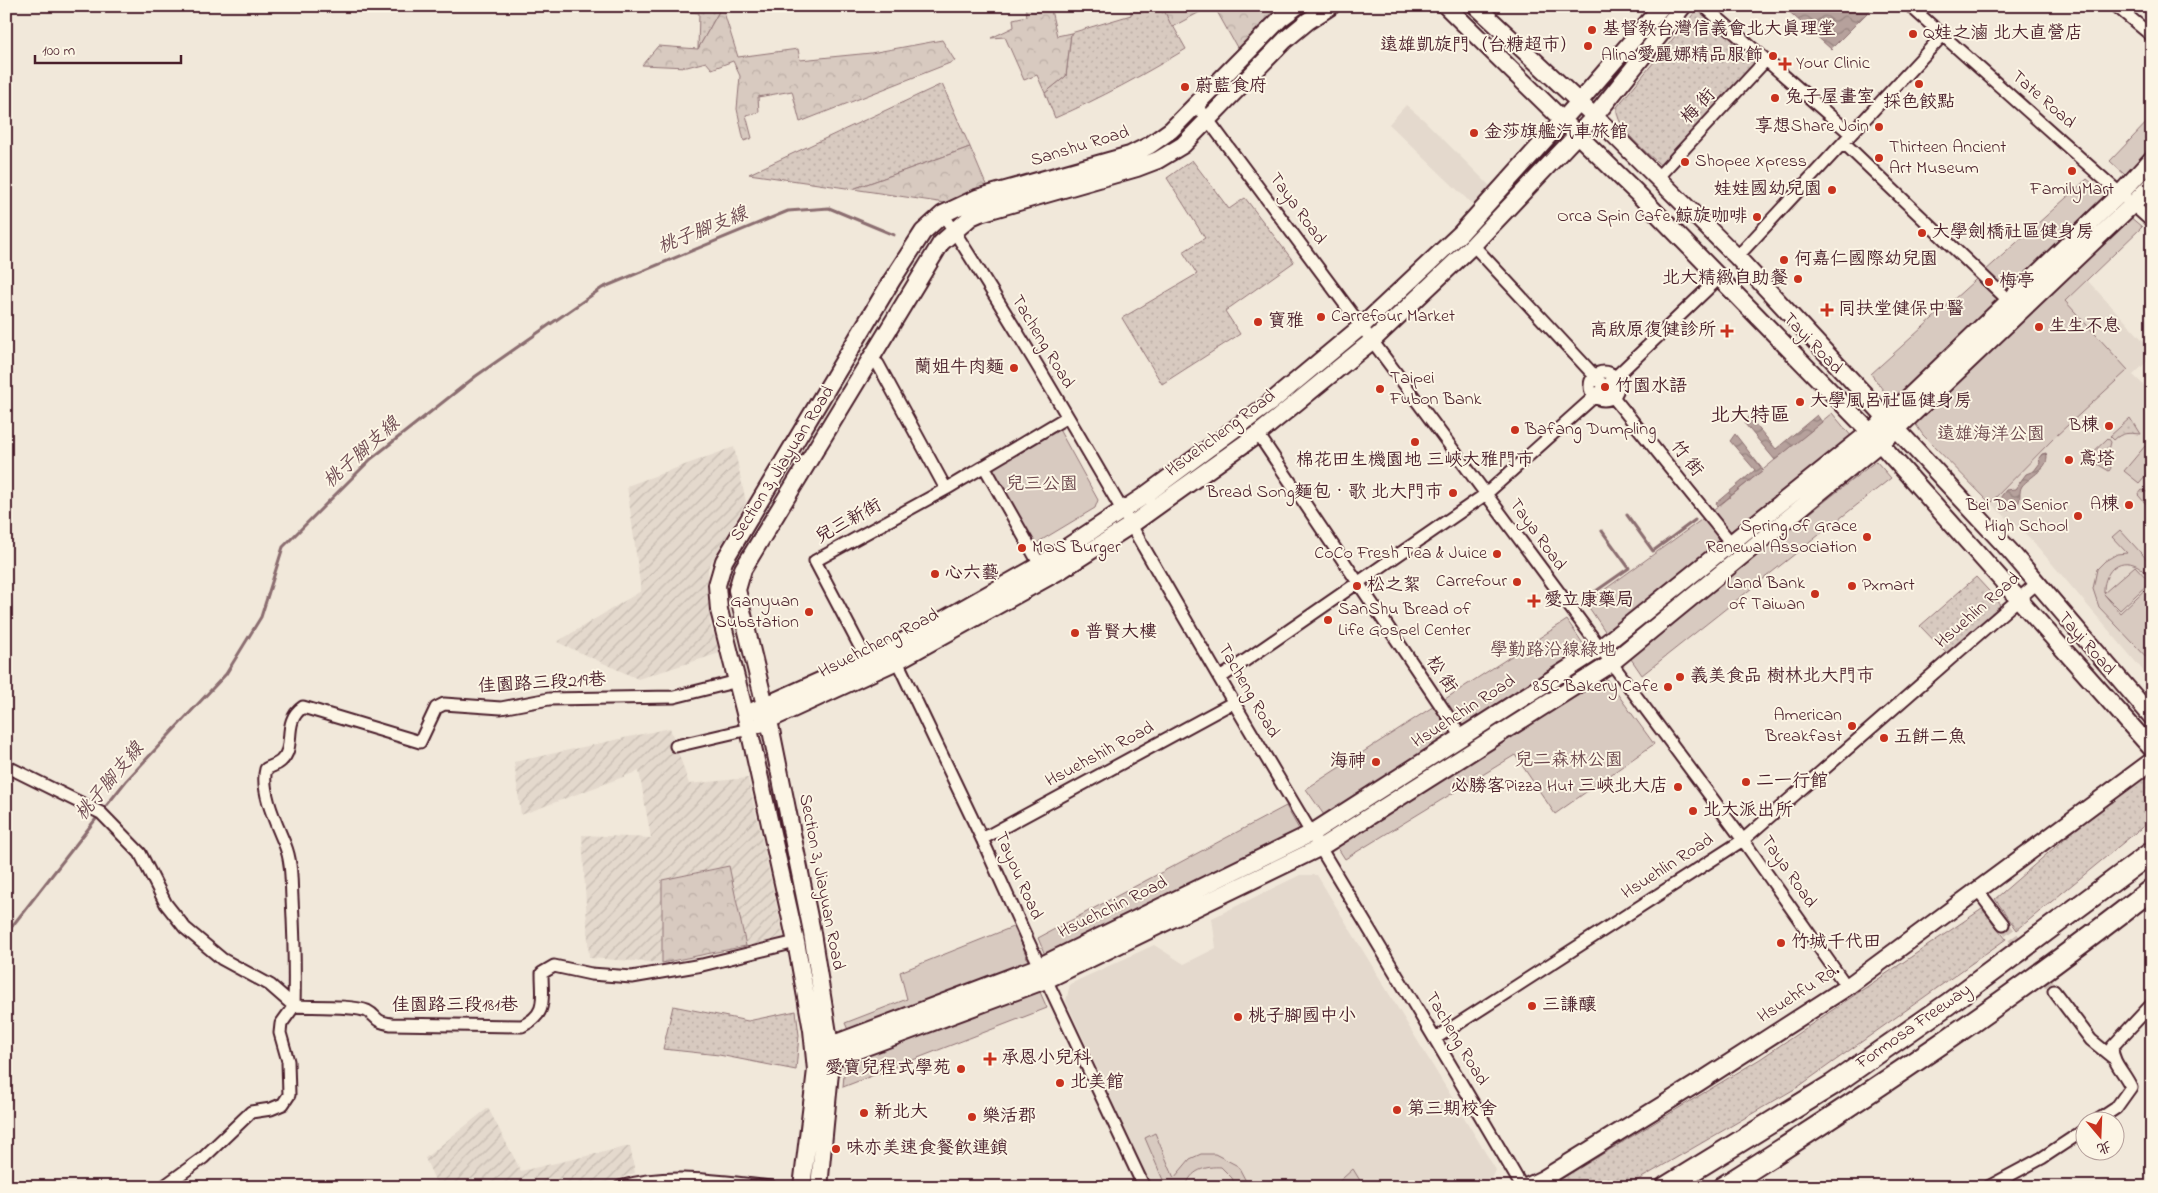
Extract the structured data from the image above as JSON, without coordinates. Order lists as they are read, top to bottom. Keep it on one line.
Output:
{"streets":{"highway":["Formosa Freeway"],"street":["Tate Road","梅 街","Sanshu Road","Taya Road","Tacheng Road","Tayi Road","Hsuehcheng Road","竹 街","Section 3, Jiayuan Road","兒三新街","Hsuehlin Road","松 街","佳園路三段219巷","Hsuehchin Road","Hsuehshih Road","Tayou Road","Hsuehfu Rd.","佳園路三段181巷"]},"crossings":[["Tate Road","Hsuehchin Road"],["梅 街","Tayi Road"],["Sanshu Road","Taya Road"],["Sanshu Road","Tacheng Road"],["Sanshu Road","Section 3, Jiayuan Road"],["Taya Road","Hsuehcheng Road"],["Taya Road","Section 3, Jiayuan Road"],["Taya Road","Hsuehlin Road"],["Taya Road","Hsuehchin Road"],["Taya Road","Hsuehfu Rd."],["Tacheng Road","Hsuehcheng Road"],["Tacheng Road","Section 3, Jiayuan Road"],["Tacheng Road","兒三新街"],["Tacheng Road","Hsuehlin Road"],["Tacheng Road","Hsuehchin Road"],["Tacheng Road","Hsuehshih Road"],["Tayi Road","Hsuehcheng Road"],["Tayi Road","Hsuehlin Road"],["Tayi Road","Hsuehchin Road"],["Hsuehcheng Road","竹 街"],["Hsuehcheng Road","Section 3, Jiayuan Road"],["Hsuehcheng Road","兒三新街"],["Hsuehcheng Road","松 街"],["Hsuehcheng Road","Tayou Road"],["竹 街","Hsuehchin Road"],["Section 3, Jiayuan Road","佳園路三段219巷"],["Section 3, Jiayuan Road","Hsuehchin Road"],["Section 3, Jiayuan Road","佳園路三段181巷"],["松 街","Hsuehchin Road"],["佳園路三段219巷","佳園路三段181巷"],["Hsuehchin Road","Tayou Road"],["Hsuehshih Road","Tayou Road"]],"districts":["北大特區"],"water":["桃子腳支線"],"parks":["遠雄海洋公園","兒三公園","學勤路沿線綠地","兒二森林公園"],"places":{"other":["基督教台灣信義會北大真理堂","Q娃之滷 北大直營店","遠雄凱旋門（台糖超市）","Alina愛麗娜精品服飾","採色餃點","蔚藍食府","兔子屋畫室","享想Share Join","金莎旗艦汽車旅館","Thirteen Ancient Art Museum","Shopee Xpress","FamilyMart","娃娃國幼兒園","Orca Spin Cafe 鯨旋咖啡","大學劍橋社區健身房","何嘉仁國際幼兒園","北大精緻自助餐","梅亭","Carrefour Market","寶雅","生生不息","蘭姐牛肉麵","竹園水語","Taipei Fubon Bank","大學風呂社區健身房","B棟","Bafang Dumpling","棉花田生機園地 三峽大雅門市","鳶塔","Bread Song麵包‧歌 北大門市","A棟","Bei Da Senior High School","Spring of Grace Renewal Association","MOS Burger","CoCo Fresh Tea & Juice","心六藝","Carrefour","松之絮","Pxmart","Land Bank of Taiwan","Ganyuan Substation","SanShu Bread of Life Gospel Center","普賢大樓","義美食品 樹林北大門市","85C Bakery Cafe","American Breakfast","五餅二魚","海神","二一行館","必勝客Pizza Hut 三峽北大店","北大派出所","竹城千代田","三謙釀","桃子腳國中小","愛寶兒程式學苑","北美館","第三期校舍","新北大","樂活郡","味亦美速食餐飲連鎖"],"health":["Your Clinic","同扶堂健保中醫","高啟原復健診所","愛立康藥局","承恩小兒科"]},"scale_bar":"100 m","north":"bottom"}
